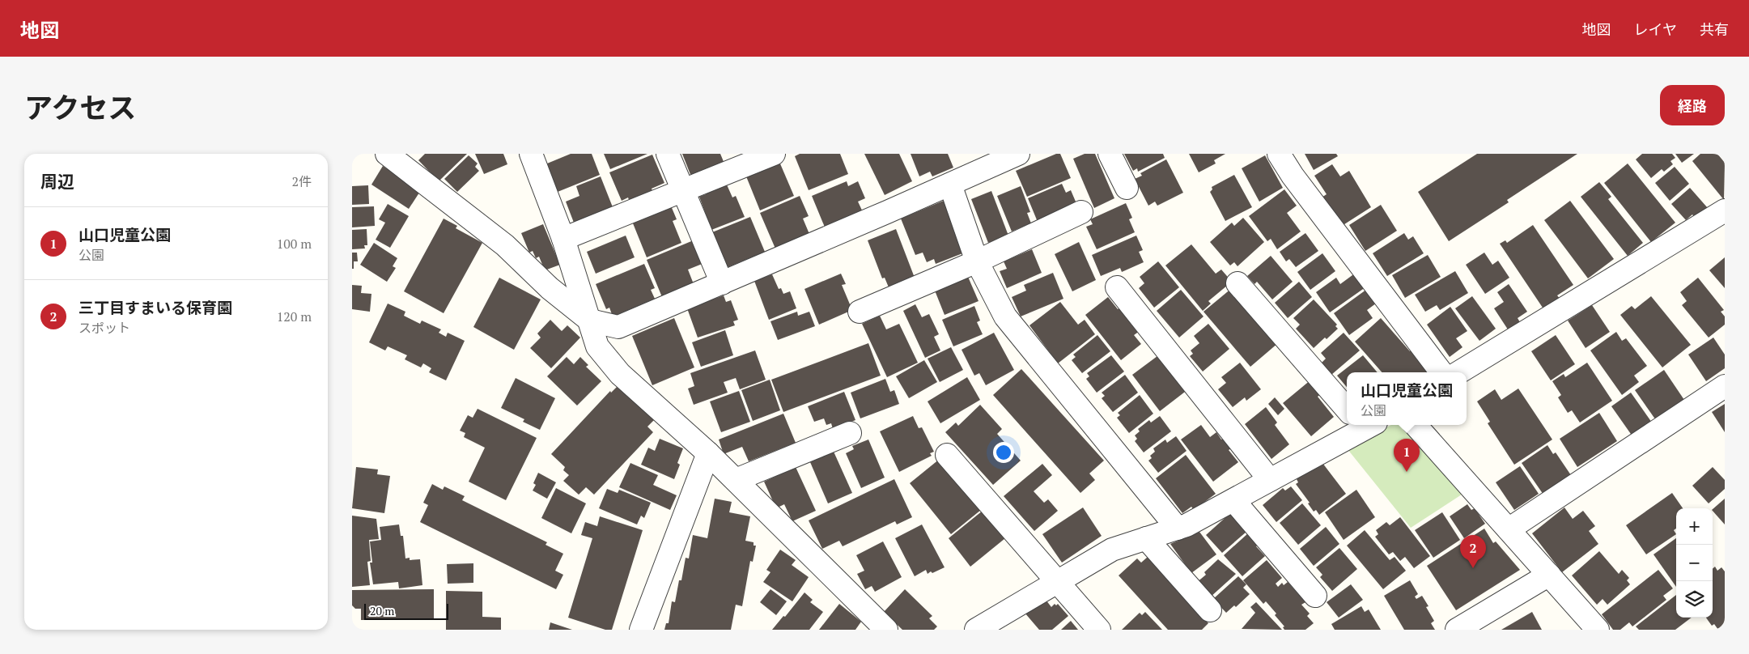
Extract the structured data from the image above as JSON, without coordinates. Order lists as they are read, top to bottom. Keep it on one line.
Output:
{"scale_bar":"20 m","page":{"header":"地図","nav":["地図","レイヤ","共有"],"title":"アクセス","buttons":"経路","heading":["周辺","2件"],"list":[{"mark":"1","name":"山口児童公園","note":"公園","value":"100 m"},{"mark":"2","name":"三丁目すまいる保育園","note":"スポット","value":"120 m"}],"popup":["山口児童公園","公園"],"pins":["1","2"],"map_buttons":["+","−"],"scale":"20 m"}}
